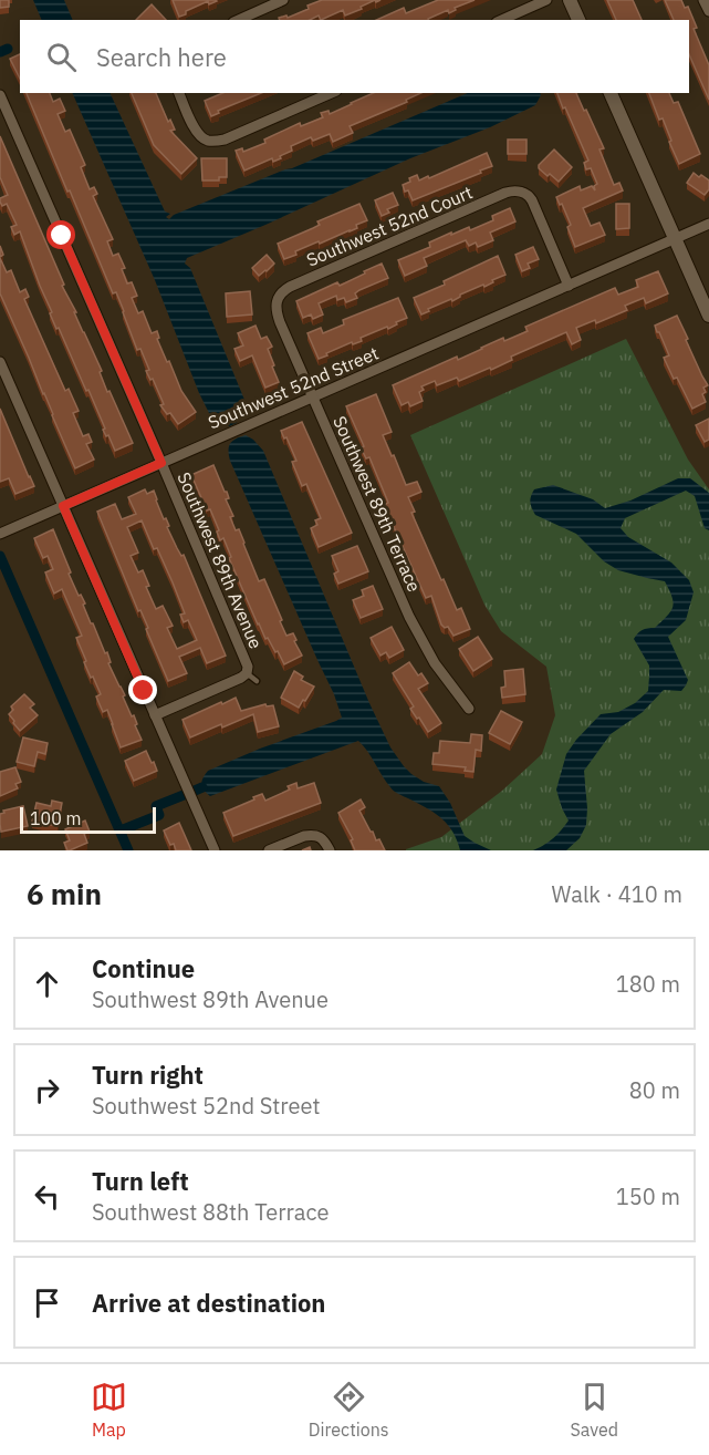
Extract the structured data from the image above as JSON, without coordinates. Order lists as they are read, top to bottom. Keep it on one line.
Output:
{"streets":{"street":["Southwest 52nd Court","Southwest 52nd Street","Southwest 89th Terrace","Southwest 89th Avenue"]},"crossings":[["Southwest 52nd Court","Southwest 52nd Street"],["Southwest 52nd Court","Southwest 89th Terrace"],["Southwest 52nd Street","Southwest 89th Terrace"],["Southwest 52nd Street","Southwest 89th Avenue"]],"scale_bar":"100 m","page":{"search":"Search here","scale":"100 m","heading":["6 min","Walk · 410 m"],"list":[["Continue","Southwest 89th Avenue","180 m"],["Turn right","Southwest 52nd Street","80 m"],["Turn left","Southwest 88th Terrace","150 m"],"Arrive at destination"],"nav":["Map","Directions","Saved"]}}
